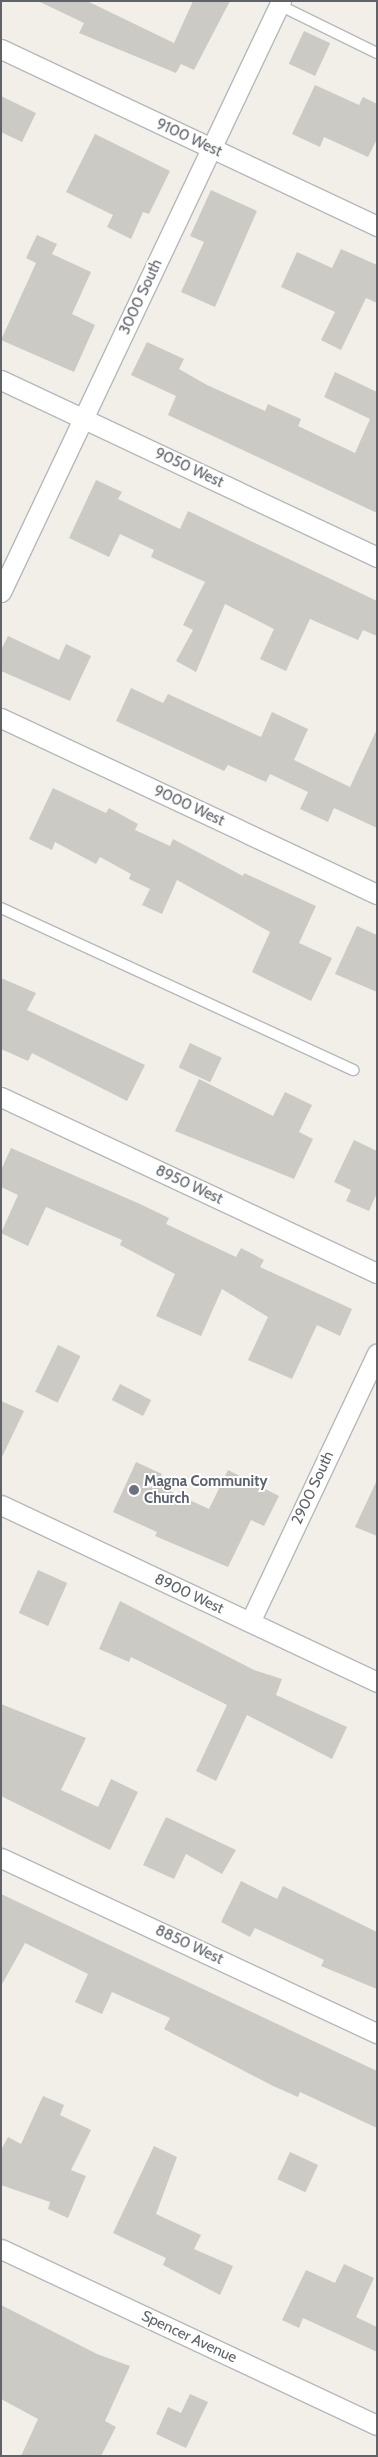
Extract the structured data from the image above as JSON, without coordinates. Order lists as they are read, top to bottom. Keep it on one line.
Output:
{"streets":{"street":["9100 West","3000 South","9050 West","9000 West","8950 West","2900 South","8900 West","8850 West","Spencer Avenue"]},"crossings":[["9100 West","3000 South"],["3000 South","9050 West"],["2900 South","8900 West"]],"places":["Magna Community Church"]}
